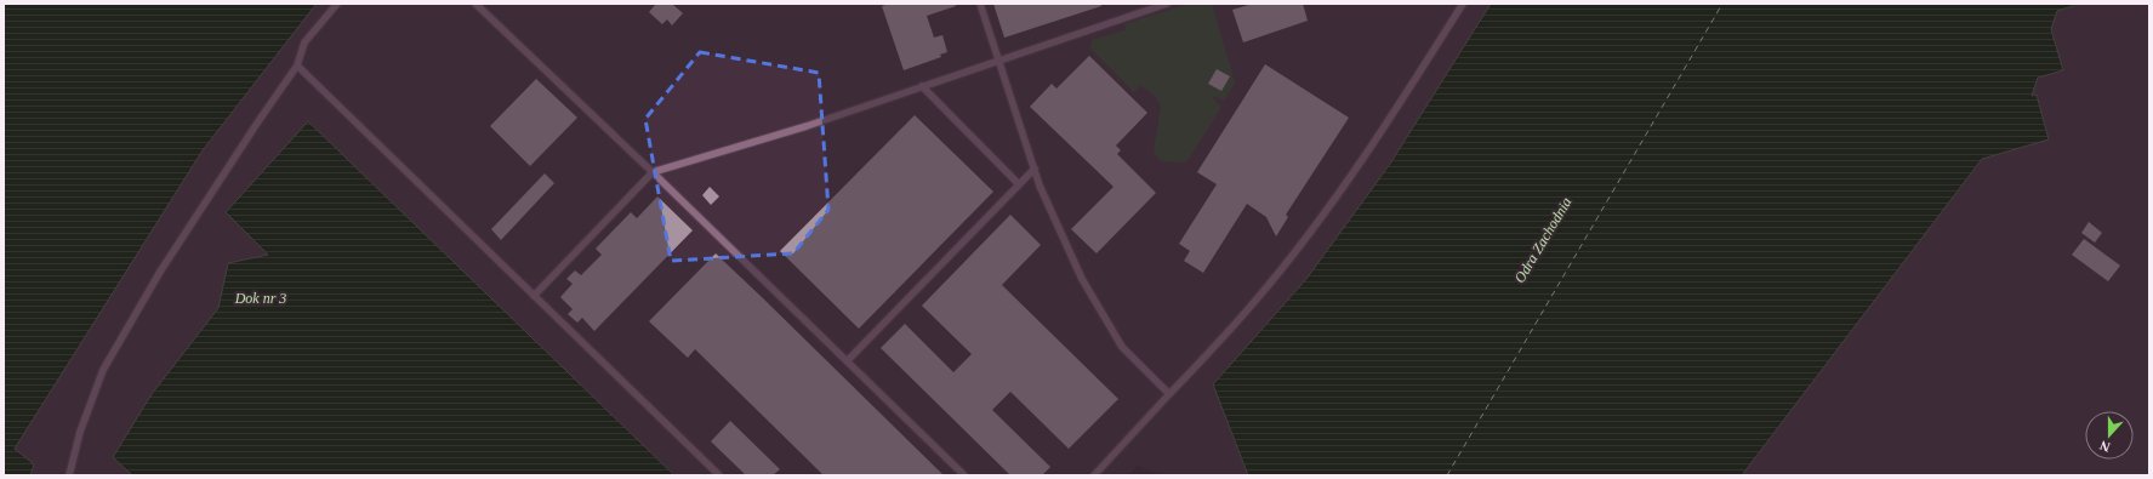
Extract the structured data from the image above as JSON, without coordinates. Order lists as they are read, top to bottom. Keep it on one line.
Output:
{"water":["Odra Zachodnia","Dok nr 3"],"north":"bottom"}
